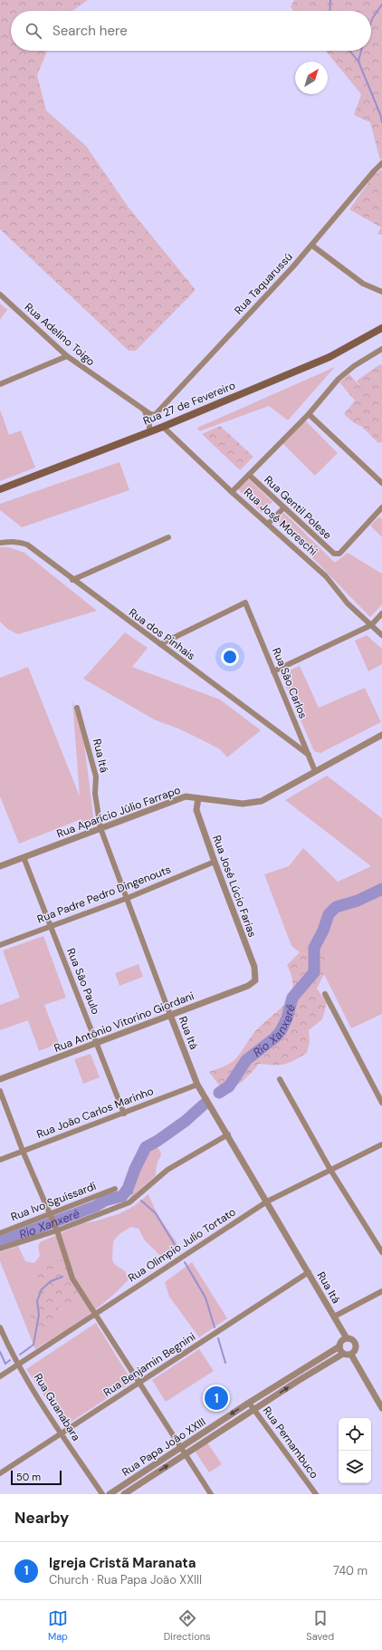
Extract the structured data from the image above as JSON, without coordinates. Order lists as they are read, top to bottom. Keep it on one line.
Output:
{"streets":{"main road":["Rua 27 de Fevereiro"],"street":["Rua Taquarussú","Rua Adelino Toigo","Rua Gentil Polese","Rua José Moreschi","Rua dos Pinhais","Rua São Carlos","Rua Itá","Rua Aparício Júlio Farrapo","Rua José Lúcio Farias","Rua Padre Pedro Dingenouts","Rua São Paulo","Rua Antônio Vitorino Giordani","Rua João Carlos Marinho","Rua Ivo Sguissardi","Rua Olimpio Julio Tortato","Rua Benjamin Begnini","Rua Guanabara","Rua Pernambuco","Rua Papa João XXIII"]},"crossings":[["Rua Taquarussú","Rua Adelino Toigo"],["Rua 27 de Fevereiro","Rua José Moreschi"],["Rua dos Pinhais","Rua São Carlos"],["Rua São Carlos","Rua Aparício Júlio Farrapo"],["Rua Itá","Rua Aparício Júlio Farrapo"],["Rua Itá","Rua Padre Pedro Dingenouts"],["Rua Itá","Rua Antônio Vitorino Giordani"],["Rua Itá","Rua João Carlos Marinho"],["Rua Itá","Rua Olimpio Julio Tortato"],["Rua Itá","Rua Benjamin Begnini"],["Rua Itá","Rua Papa João XXIII"],["Rua Aparício Júlio Farrapo","Rua José Lúcio Farias"],["Rua Aparício Júlio Farrapo","Rua São Paulo"],["Rua José Lúcio Farias","Rua Padre Pedro Dingenouts"],["Rua José Lúcio Farias","Rua Antônio Vitorino Giordani"],["Rua Padre Pedro Dingenouts","Rua São Paulo"],["Rua São Paulo","Rua Antônio Vitorino Giordani"],["Rua São Paulo","Rua João Carlos Marinho"],["Rua Olimpio Julio Tortato","Rua Guanabara"],["Rua Benjamin Begnini","Rua Guanabara"],["Rua Pernambuco","Rua Papa João XXIII"]],"water":["Rio Xanxerê"],"scale_bar":"50 m","north":"top right","page":{"search":"Search here","pins":"1","scale":"50 m","heading":"Nearby","list":[{"mark":"1","name":"Igreja Cristã Maranata","note":"Church · Rua Papa João XXIII","value":"740 m"}],"nav":["Map","Directions","Saved"]}}
